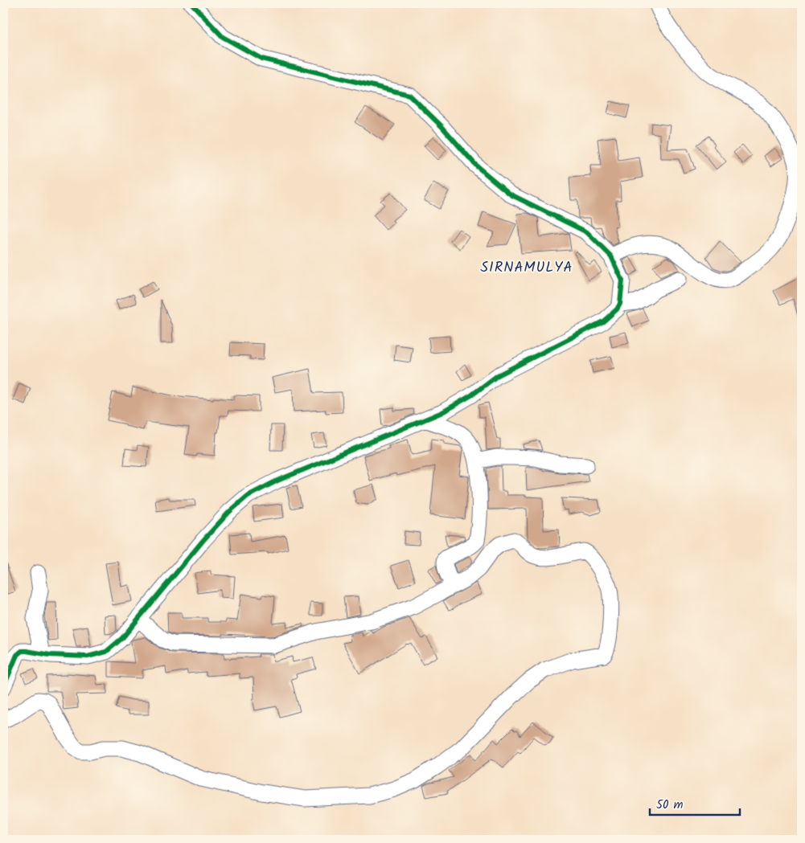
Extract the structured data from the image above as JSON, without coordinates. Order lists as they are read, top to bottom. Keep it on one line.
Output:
{"districts":["SIRNAMULYA"],"scale_bar":"50 m"}
